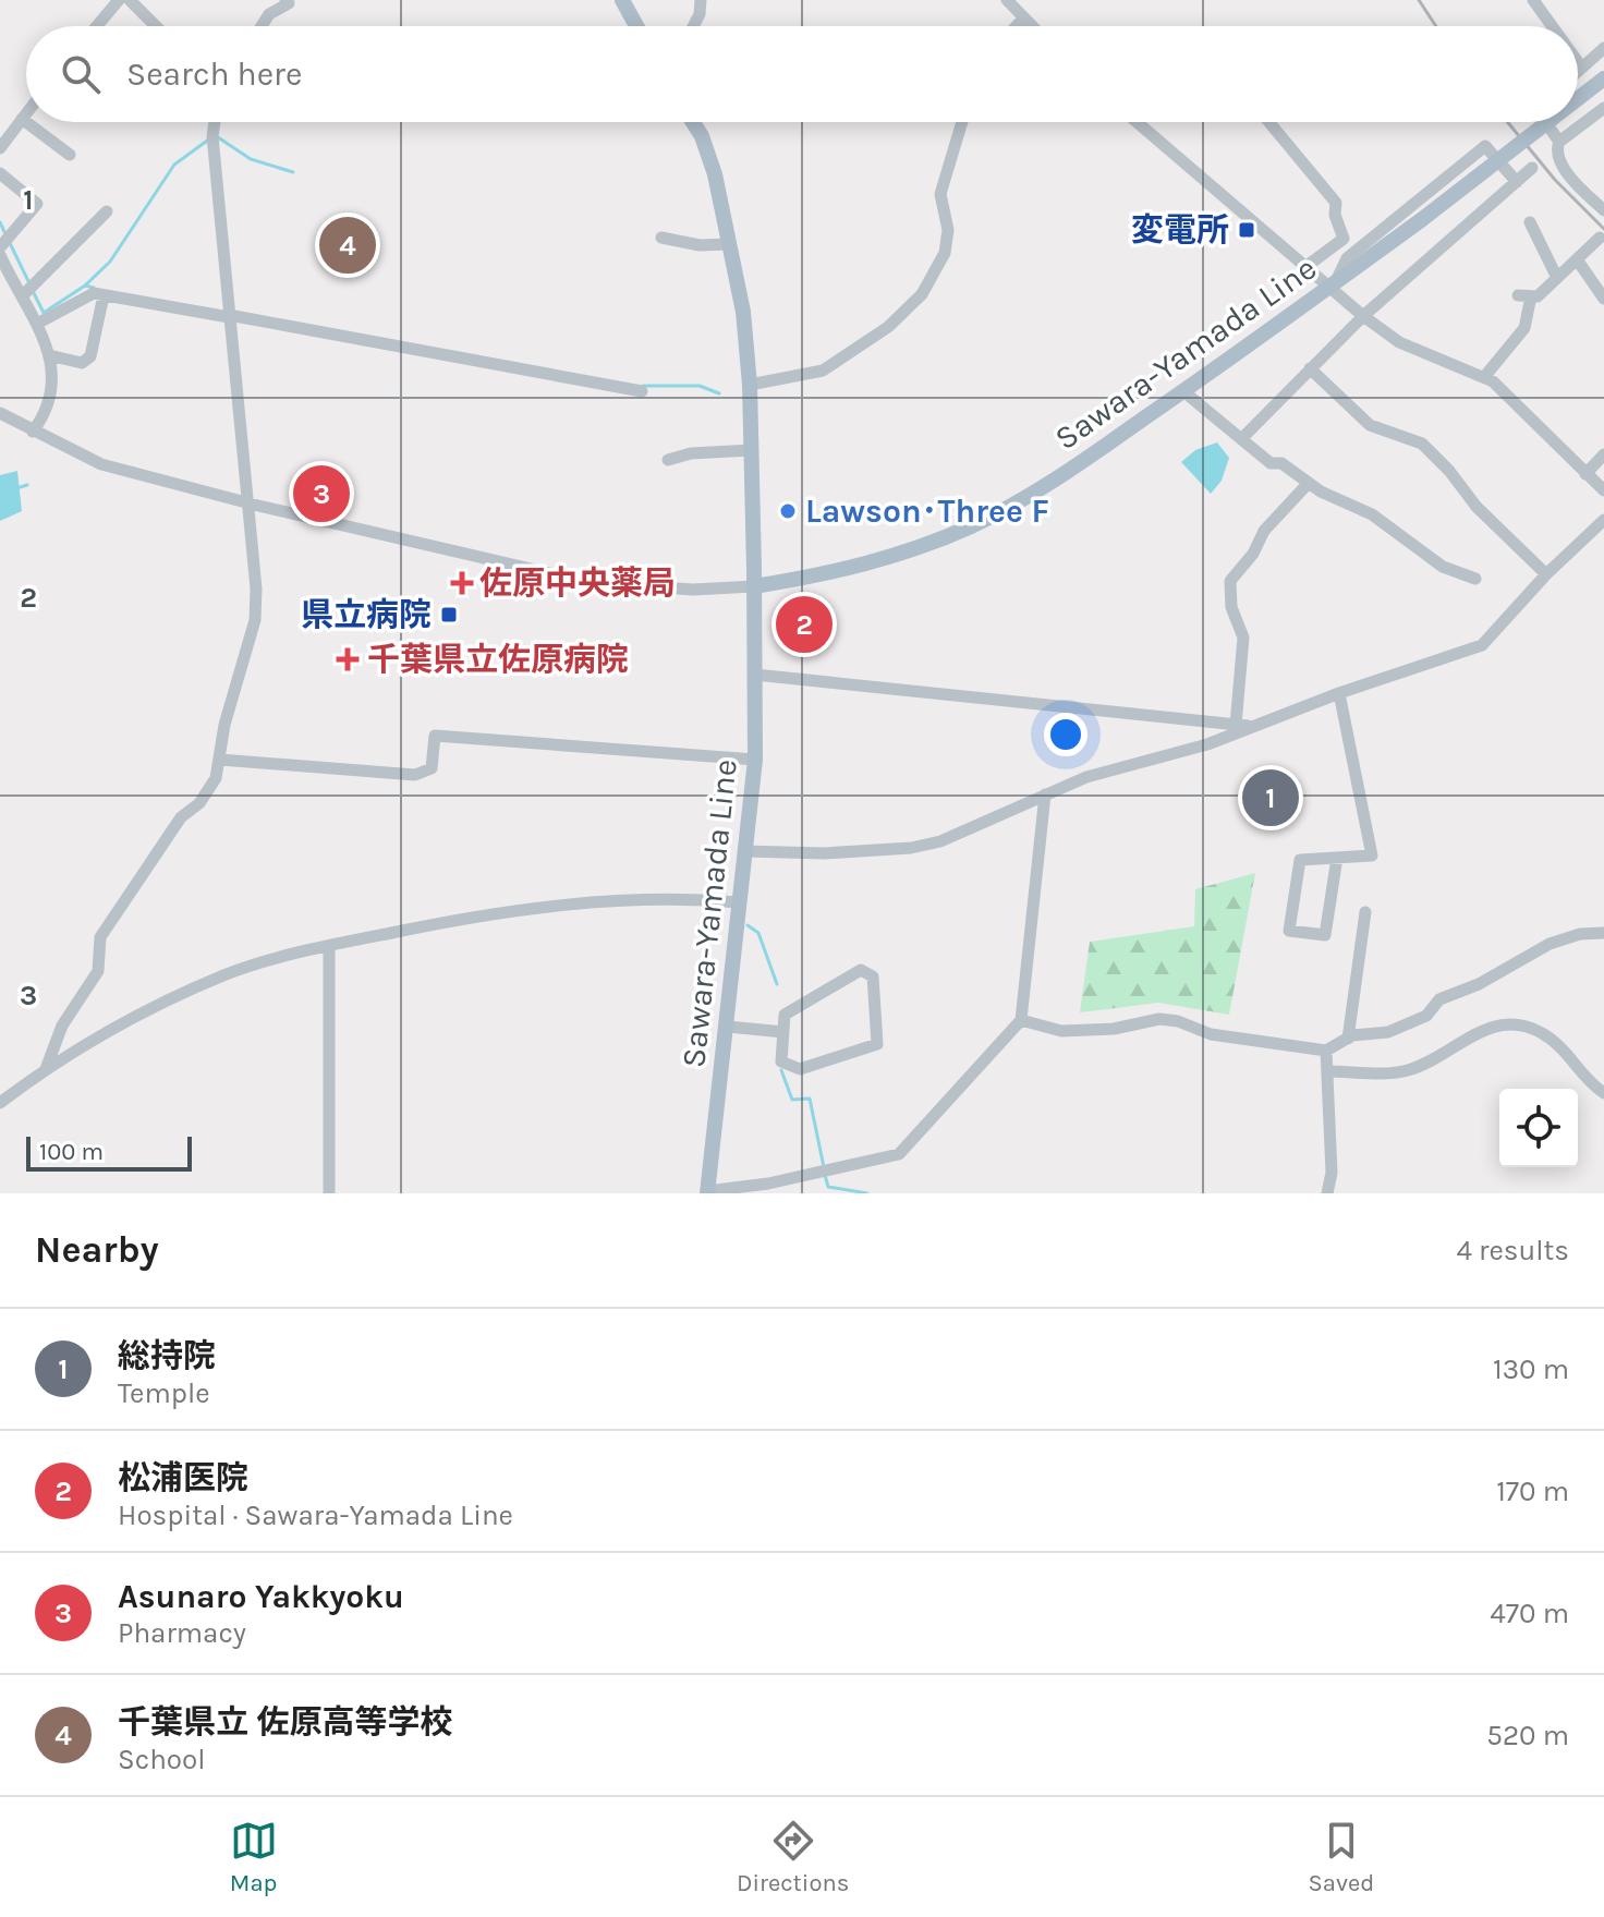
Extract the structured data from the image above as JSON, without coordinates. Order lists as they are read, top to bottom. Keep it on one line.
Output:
{"streets":{"main road":["Sawara-Yamada Line"]},"places":{"transit":["変電所","県立病院"],"other":["Lawson･Three F"],"health":["佐原中央薬局","千葉県立佐原病院"]},"scale_bar":"100 m","page":{"search":"Search here","pins":["4","3","2","1"],"scale":"100 m","heading":["Nearby","4 results"],"list":[{"mark":"1","name":"総持院","note":"Temple","value":"130 m"},{"mark":"2","name":"松浦医院","note":"Hospital · Sawara-Yamada Line","value":"170 m"},{"mark":"3","name":"Asunaro Yakkyoku","note":"Pharmacy","value":"470 m"},{"mark":"4","name":"千葉県立 佐原高等学校","note":"School","value":"520 m"}],"nav":["Map","Directions","Saved"]},"grid":{"rows":["1","2","3"]}}
